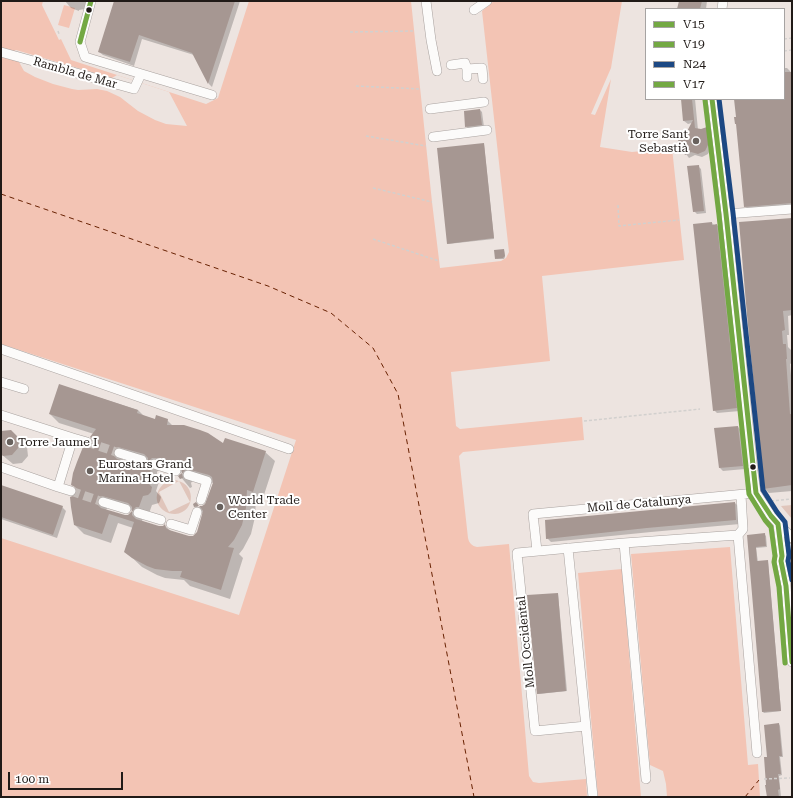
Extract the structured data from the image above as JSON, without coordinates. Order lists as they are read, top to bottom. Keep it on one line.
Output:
{"streets":{"street":["Rambla de Mar","Moll de Catalunya","Moll Occidental"]},"crossings":[["Moll de Catalunya","Moll Occidental"]],"places":["Torre Sant Sebastià","Torre Jaume I","Eurostars Grand Marina Hotel","World Trade Center"],"lines":["transit line V17","transit line V15","transit line V19","transit line N24"],"legend":["V15","V19","N24","V17"],"scale_bar":"100 m"}
